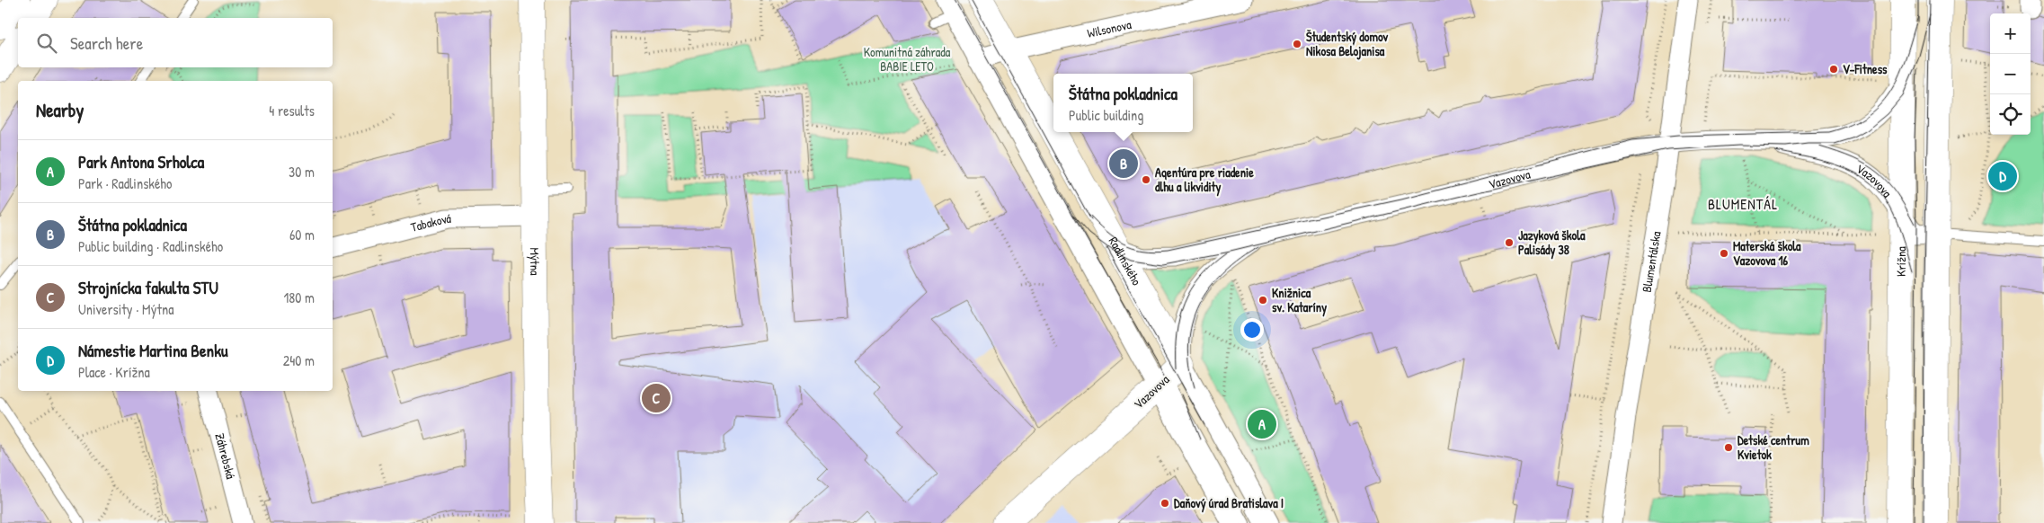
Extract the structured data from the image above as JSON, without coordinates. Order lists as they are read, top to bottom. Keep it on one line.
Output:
{"streets":{"main road":["Vazovova","Mýtna","Radlinského","Krížna"],"street":["Wilsonova","Tabaková","Blumentálska","Záhrebská"]},"crossings":[["Wilsonova","Radlinského"],["Vazovova","Radlinského"],["Vazovova","Blumentálska"],["Vazovova","Krížna"],["Tabaková","Mýtna"]],"districts":["BLUMENTÁL"],"parks":["Komunitná záhrada BABIE LETO"],"places":["Študentský domov Nikosa Belojanisa","V-Fitness","Agentúra pre riadenie dlhu a likvidity","Jazyková škola Palisády 38","Materská škola Vazovova 16","Knižnica sv. Kataríny","Detské centrum Kvietok","Daňový úrad Bratislava I"],"page":{"map_buttons":["+","−"],"search":"Search here","popup":["Štátna pokladnica","Public building"],"heading":["Nearby","4 results"],"list":[{"mark":"A","name":"Park Antona Srholca","note":"Park · Radlinského","value":"30 m"},{"mark":"B","name":"Štátna pokladnica","note":"Public building · Radlinského","value":"60 m"},{"mark":"C","name":"Strojnícka fakulta STU","note":"University · Mýtna","value":"180 m"},{"mark":"D","name":"Námestie Martina Benku","note":"Place · Krížna","value":"240 m"}],"pins":["B","D","C","A"]}}
